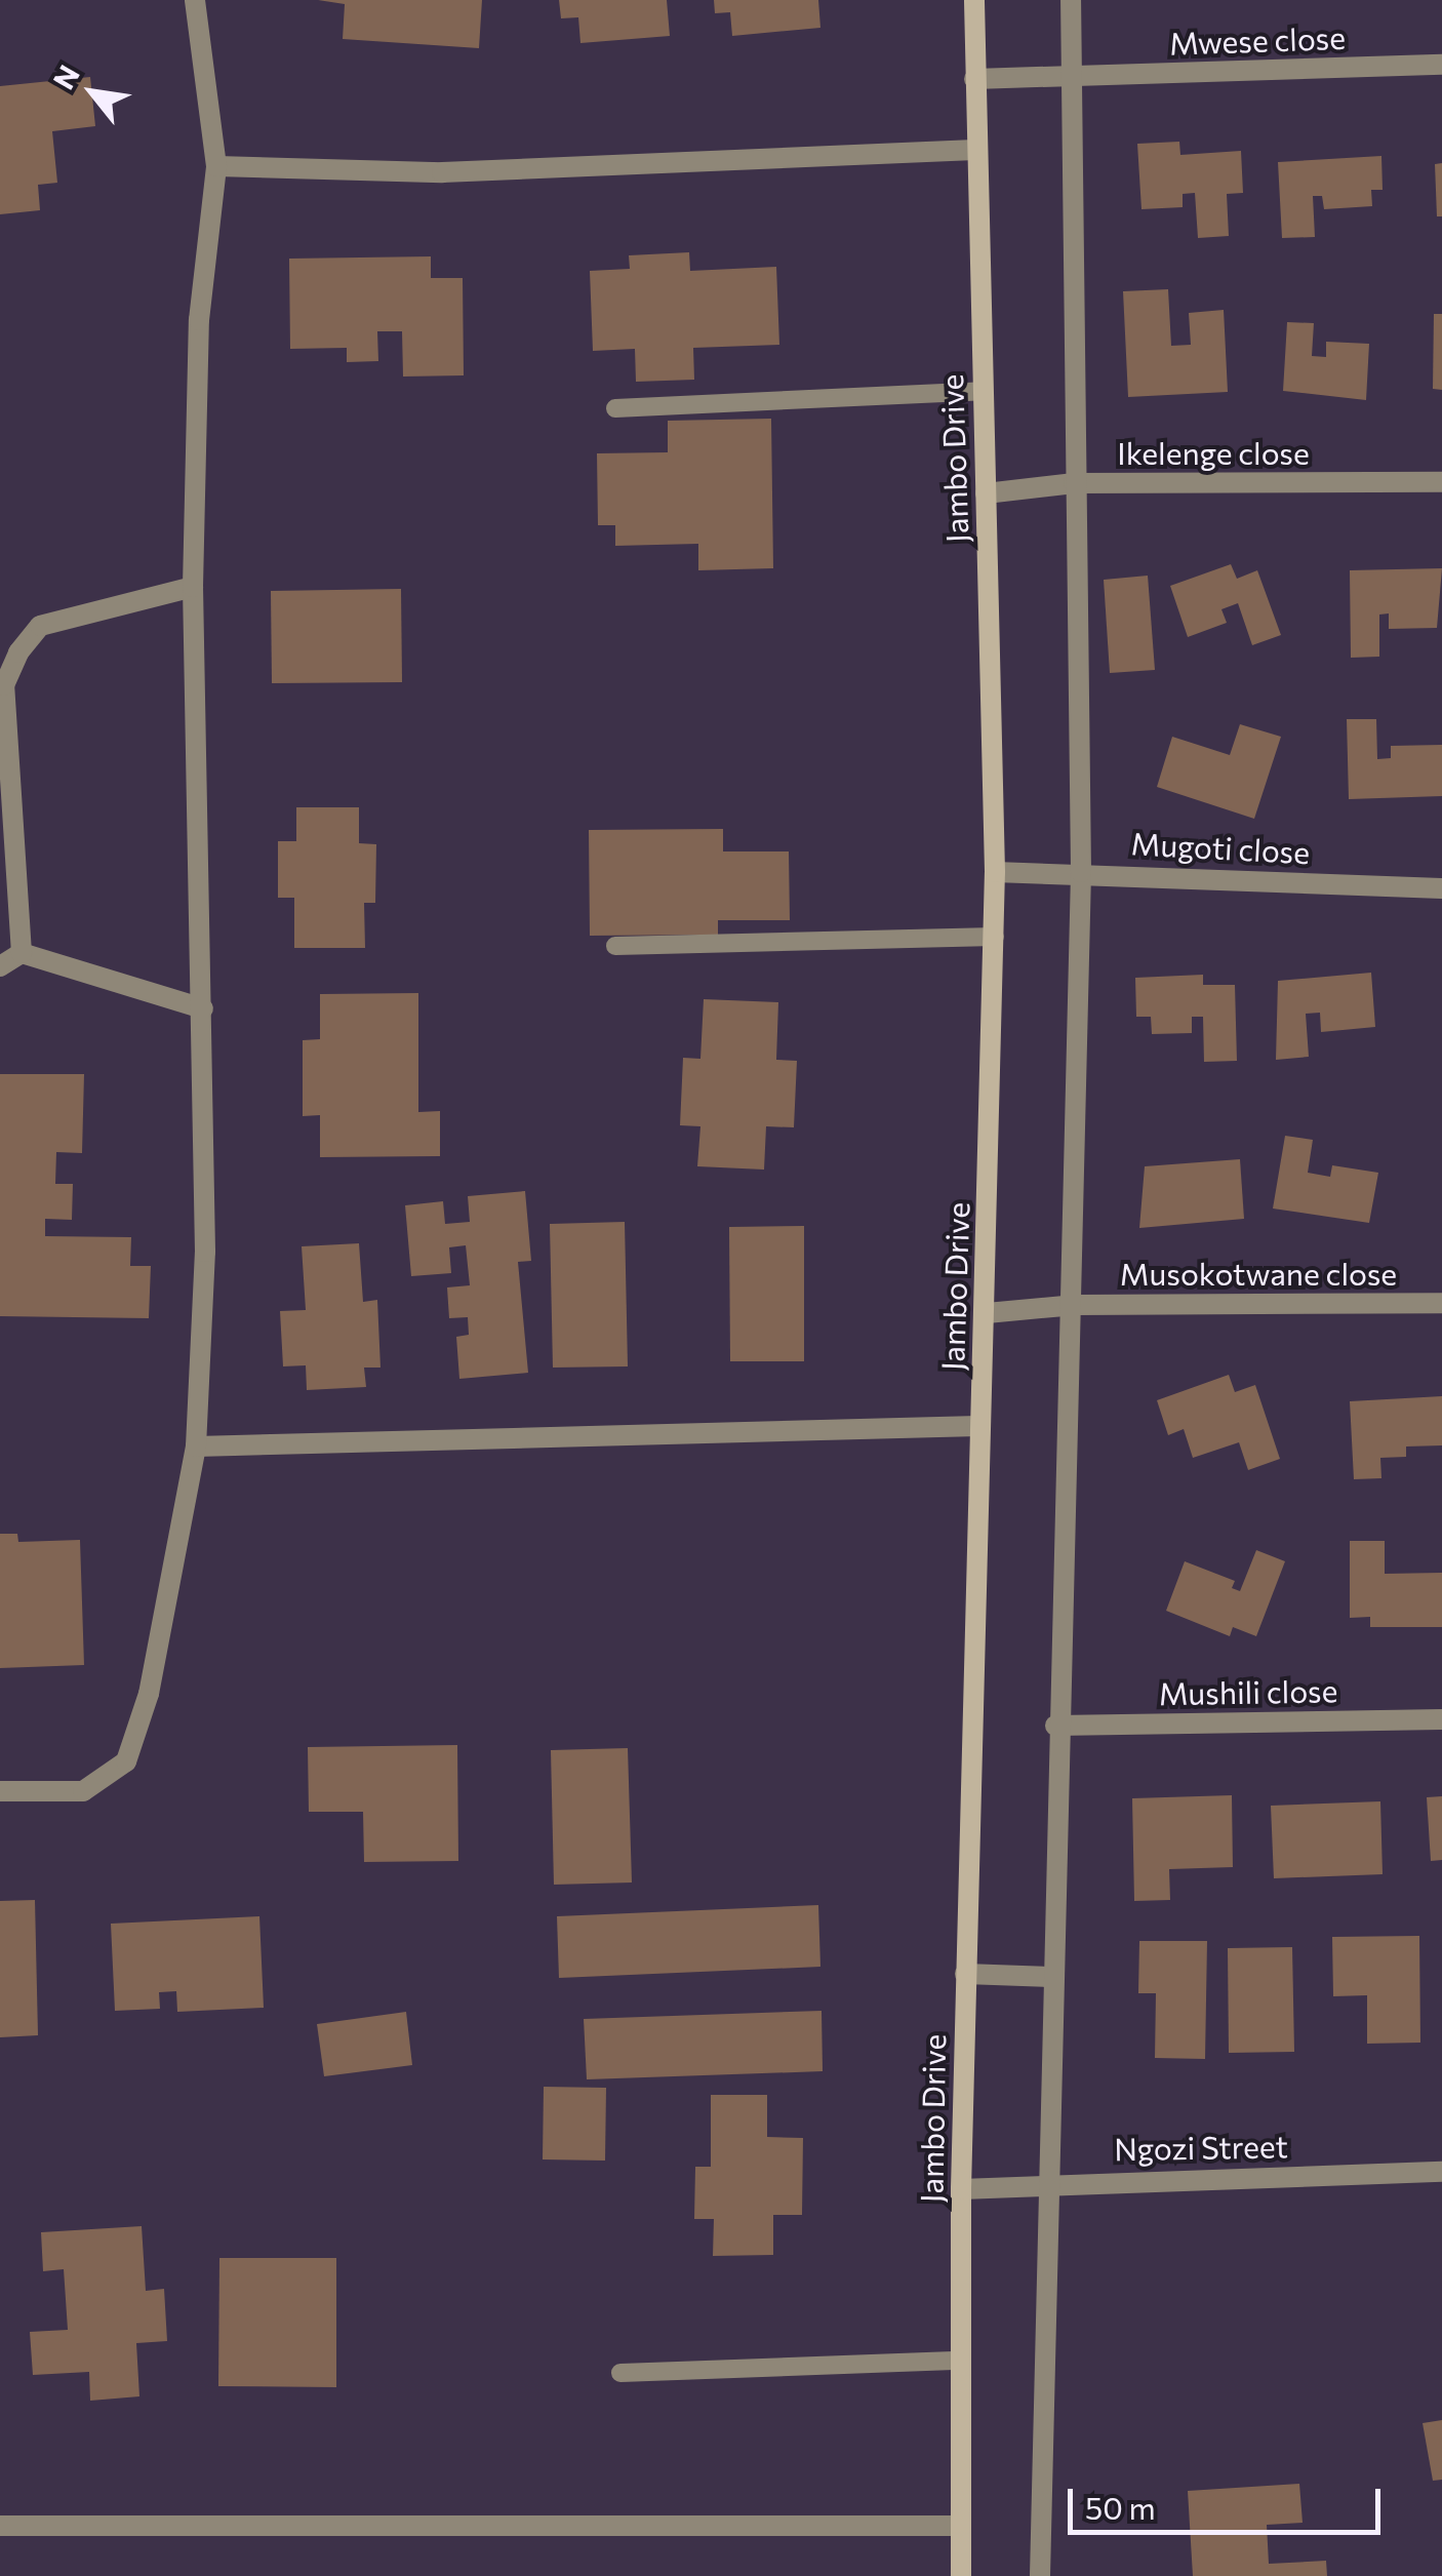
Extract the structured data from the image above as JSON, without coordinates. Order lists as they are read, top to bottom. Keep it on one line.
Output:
{"streets":{"street":["Mwese close","Ikelenge close","Jambo Drive","Mugoti close","Musokotwane close","Mushili close","Ngozi Street"]},"crossings":[["Mwese close","Jambo Drive"],["Ikelenge close","Jambo Drive"],["Jambo Drive","Mugoti close"],["Jambo Drive","Musokotwane close"],["Jambo Drive","Ngozi Street"]],"scale_bar":"50 m","north":"top left"}
